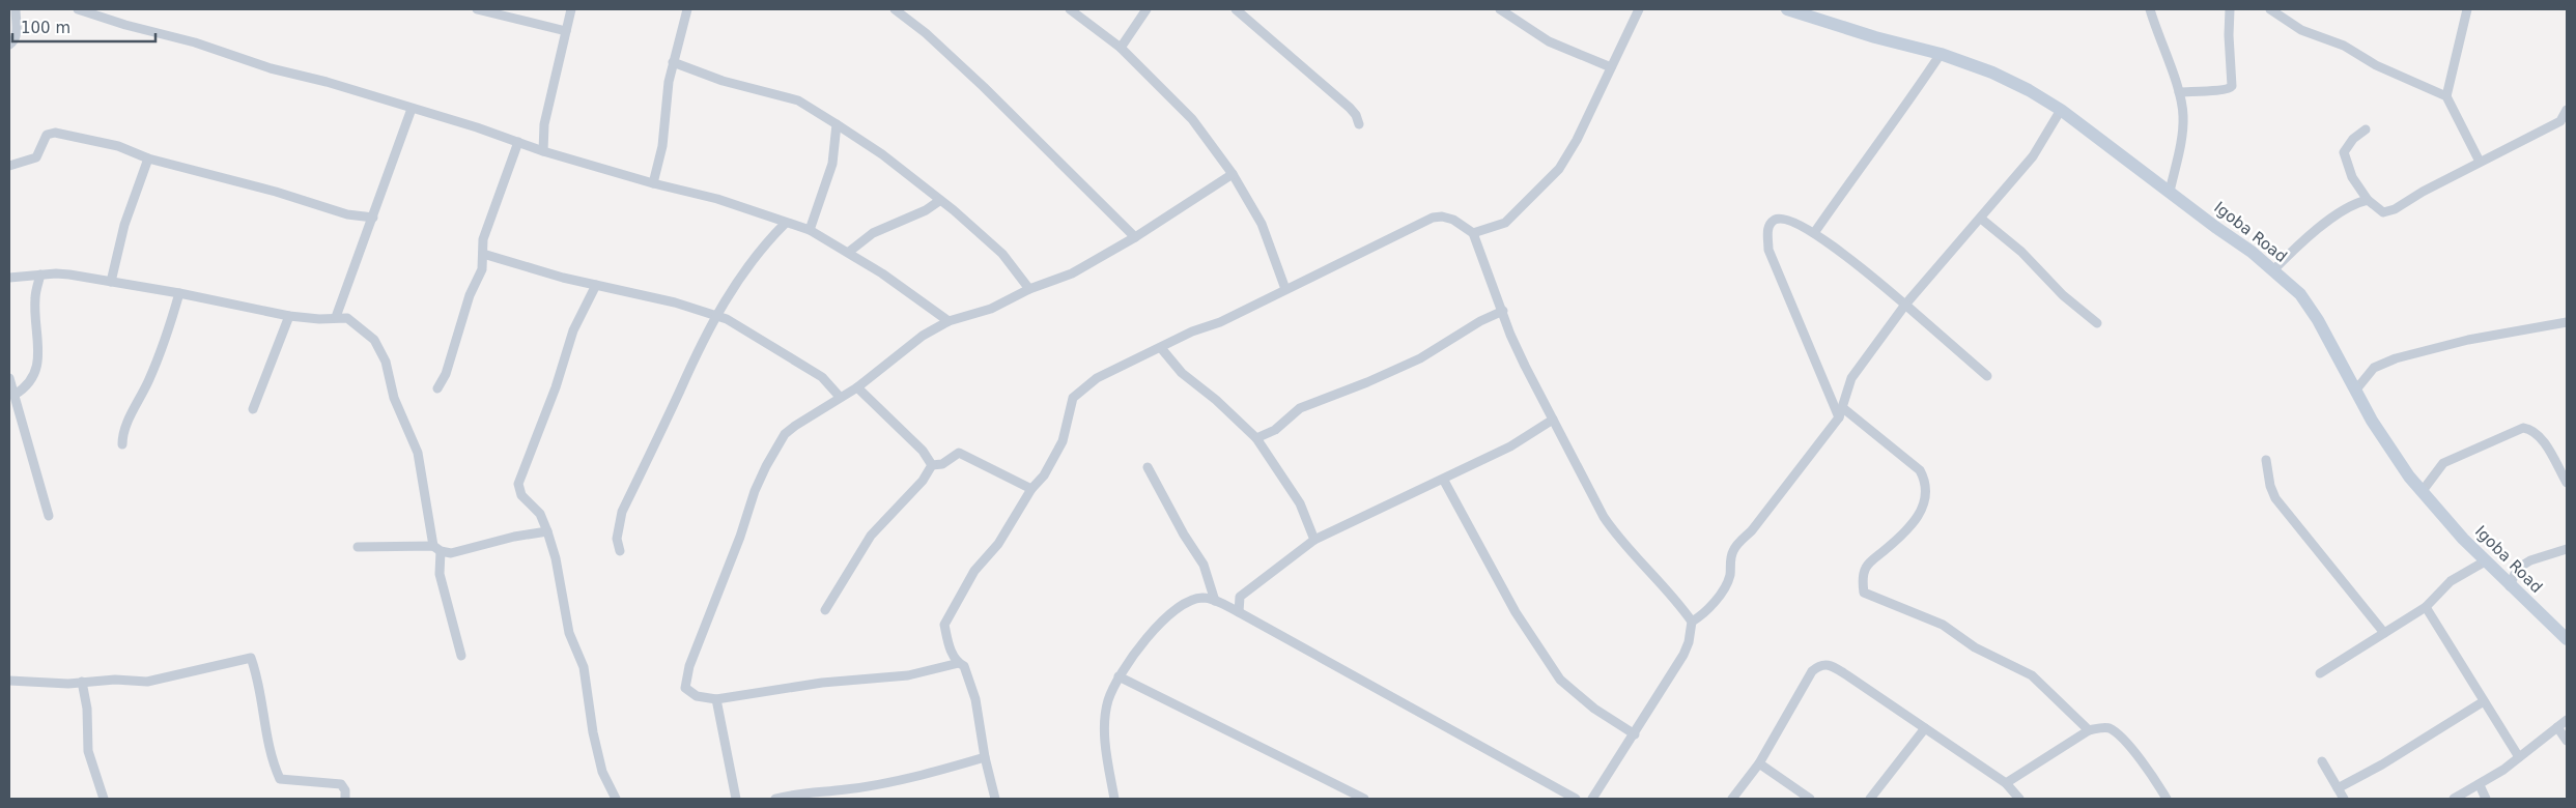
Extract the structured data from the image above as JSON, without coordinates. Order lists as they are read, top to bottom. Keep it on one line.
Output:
{"streets":{"street":["Igoba Road"]},"scale_bar":"100 m"}
